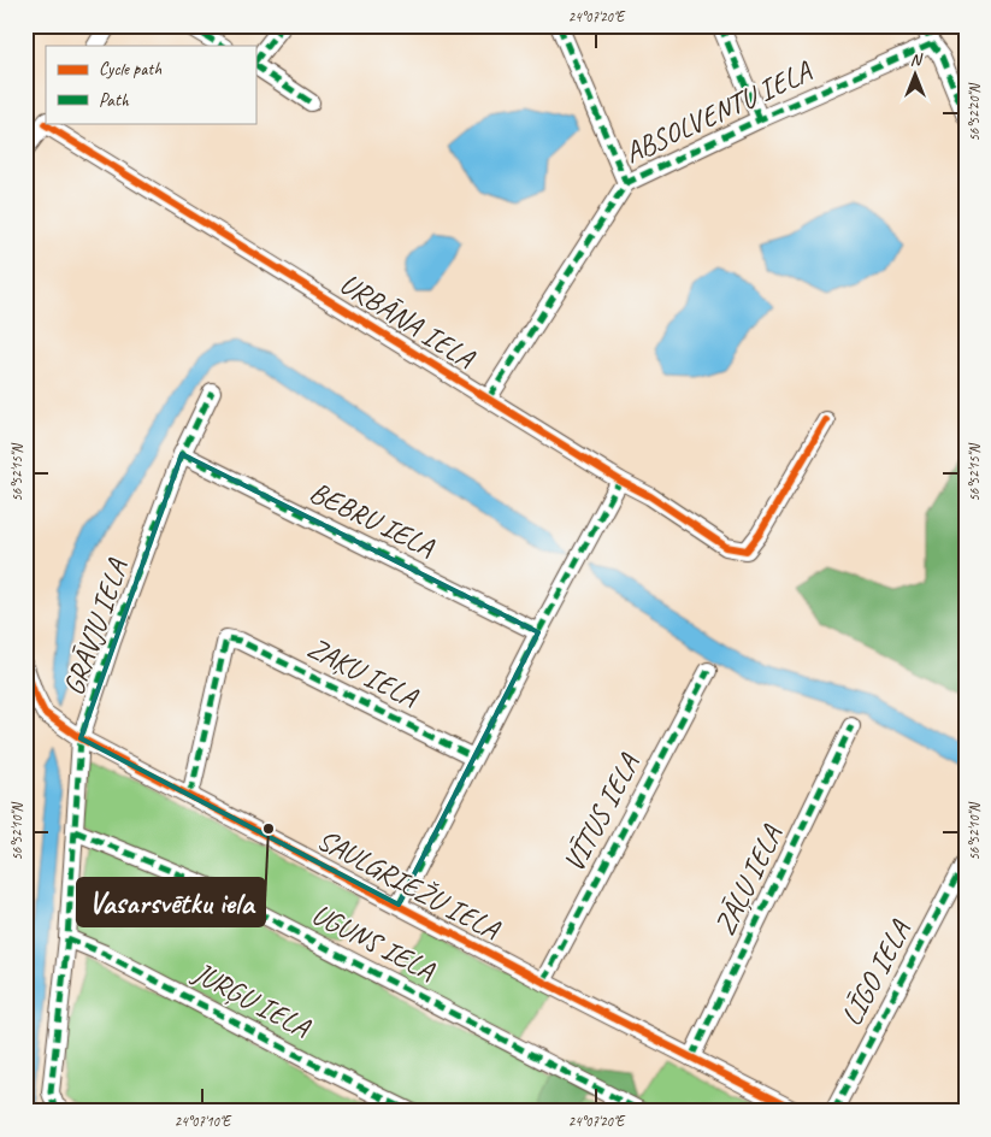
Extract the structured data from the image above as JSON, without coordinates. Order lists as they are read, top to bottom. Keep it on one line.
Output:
{"streets":{"street":["ABSOLVENTU IELA","URBĀNA IELA","BEBRU IELA","GRĀVJU IELA","ZAĶU IELA","VĪTUS IELA","ZĀĻU IELA","SAULGRIEŽU IELA","UGUNS IELA","LĪGO IELA","JURĢU IELA"]},"crossings":[["ABSOLVENTU IELA","URBĀNA IELA"],["BEBRU IELA","GRĀVJU IELA"],["GRĀVJU IELA","SAULGRIEŽU IELA"],["GRĀVJU IELA","UGUNS IELA"],["GRĀVJU IELA","JURĢU IELA"],["ZAĶU IELA","SAULGRIEŽU IELA"],["VĪTUS IELA","SAULGRIEŽU IELA"],["ZĀĻU IELA","SAULGRIEŽU IELA"]],"places":["Vasarsvētku iela"],"legend":["Cycle path","Path"],"north":"top","coordinates":["24°07'20\"E","56°52'20\"N","56°52'15\"N","56°52'10\"N","24°07'10\"E"]}
